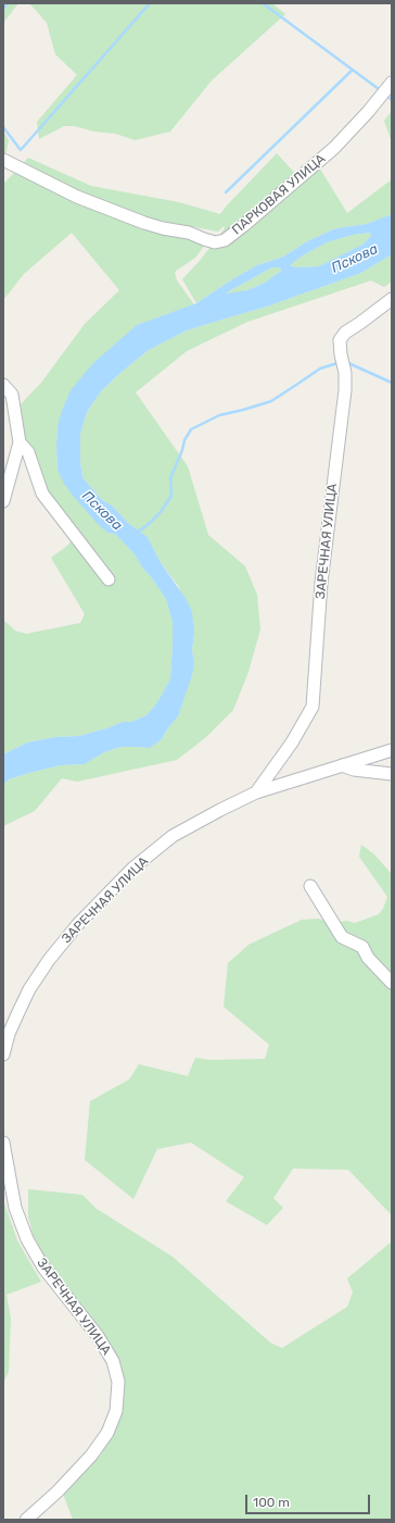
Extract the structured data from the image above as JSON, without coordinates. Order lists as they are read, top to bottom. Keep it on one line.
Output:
{"streets":{"street":["ПАРКОВАЯ УЛИЦА","ЗАРЕЧНАЯ УЛИЦА"]},"water":["Пскова"],"scale_bar":"100 m"}
